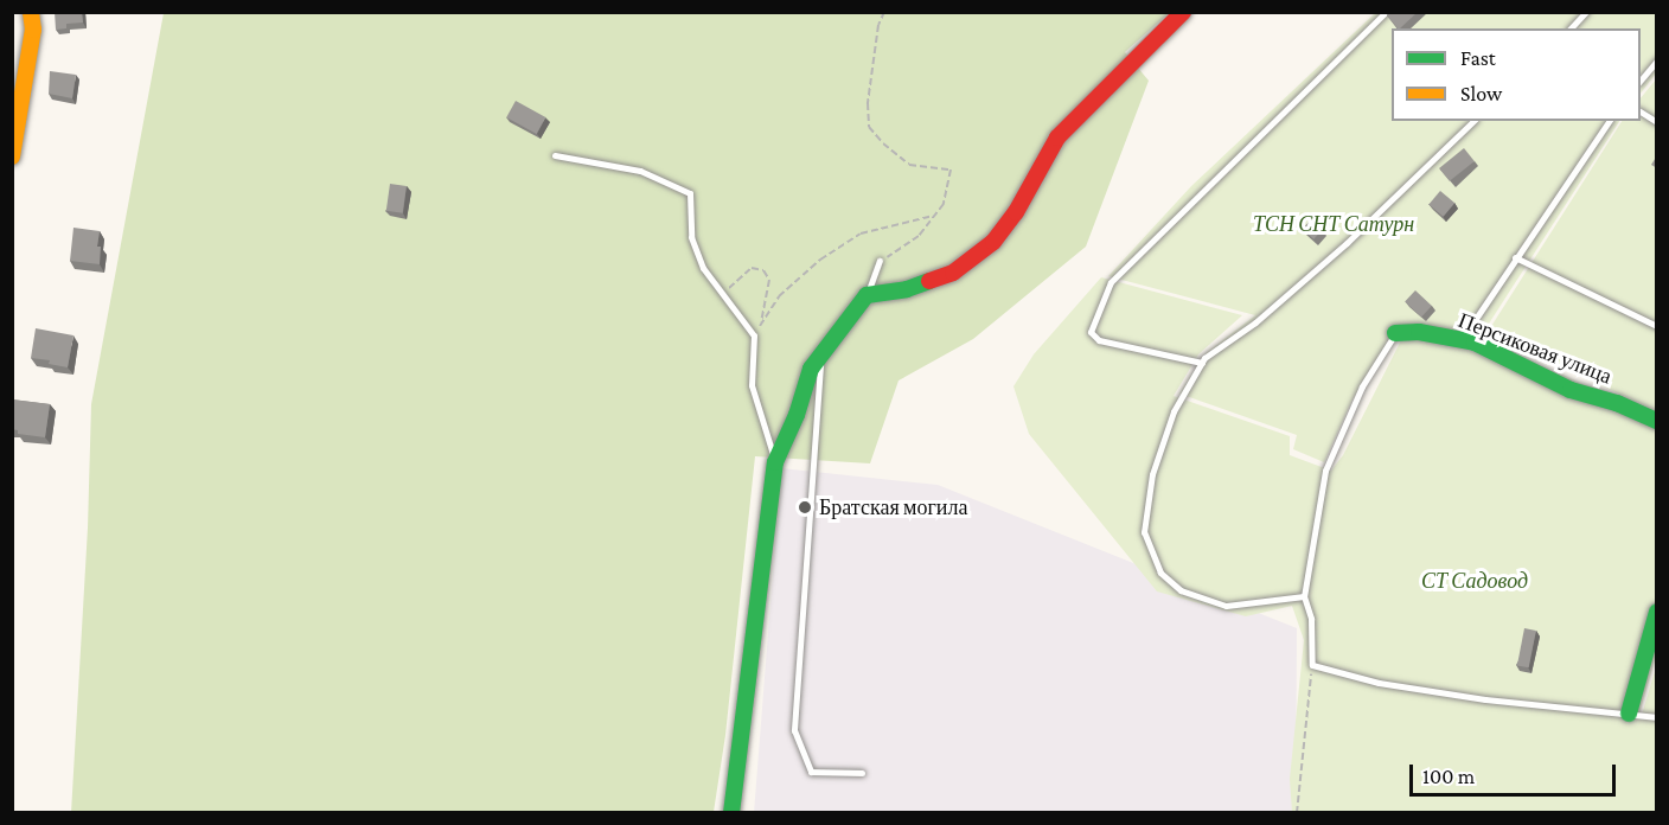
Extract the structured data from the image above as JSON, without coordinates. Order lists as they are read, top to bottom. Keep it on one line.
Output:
{"streets":{"street":["Персиковая улица"]},"parks":["ТСН СНТ Сатурн","СТ Садовод"],"places":["Братская могила"],"legend":["Fast","Slow"],"scale_bar":"100 m"}
